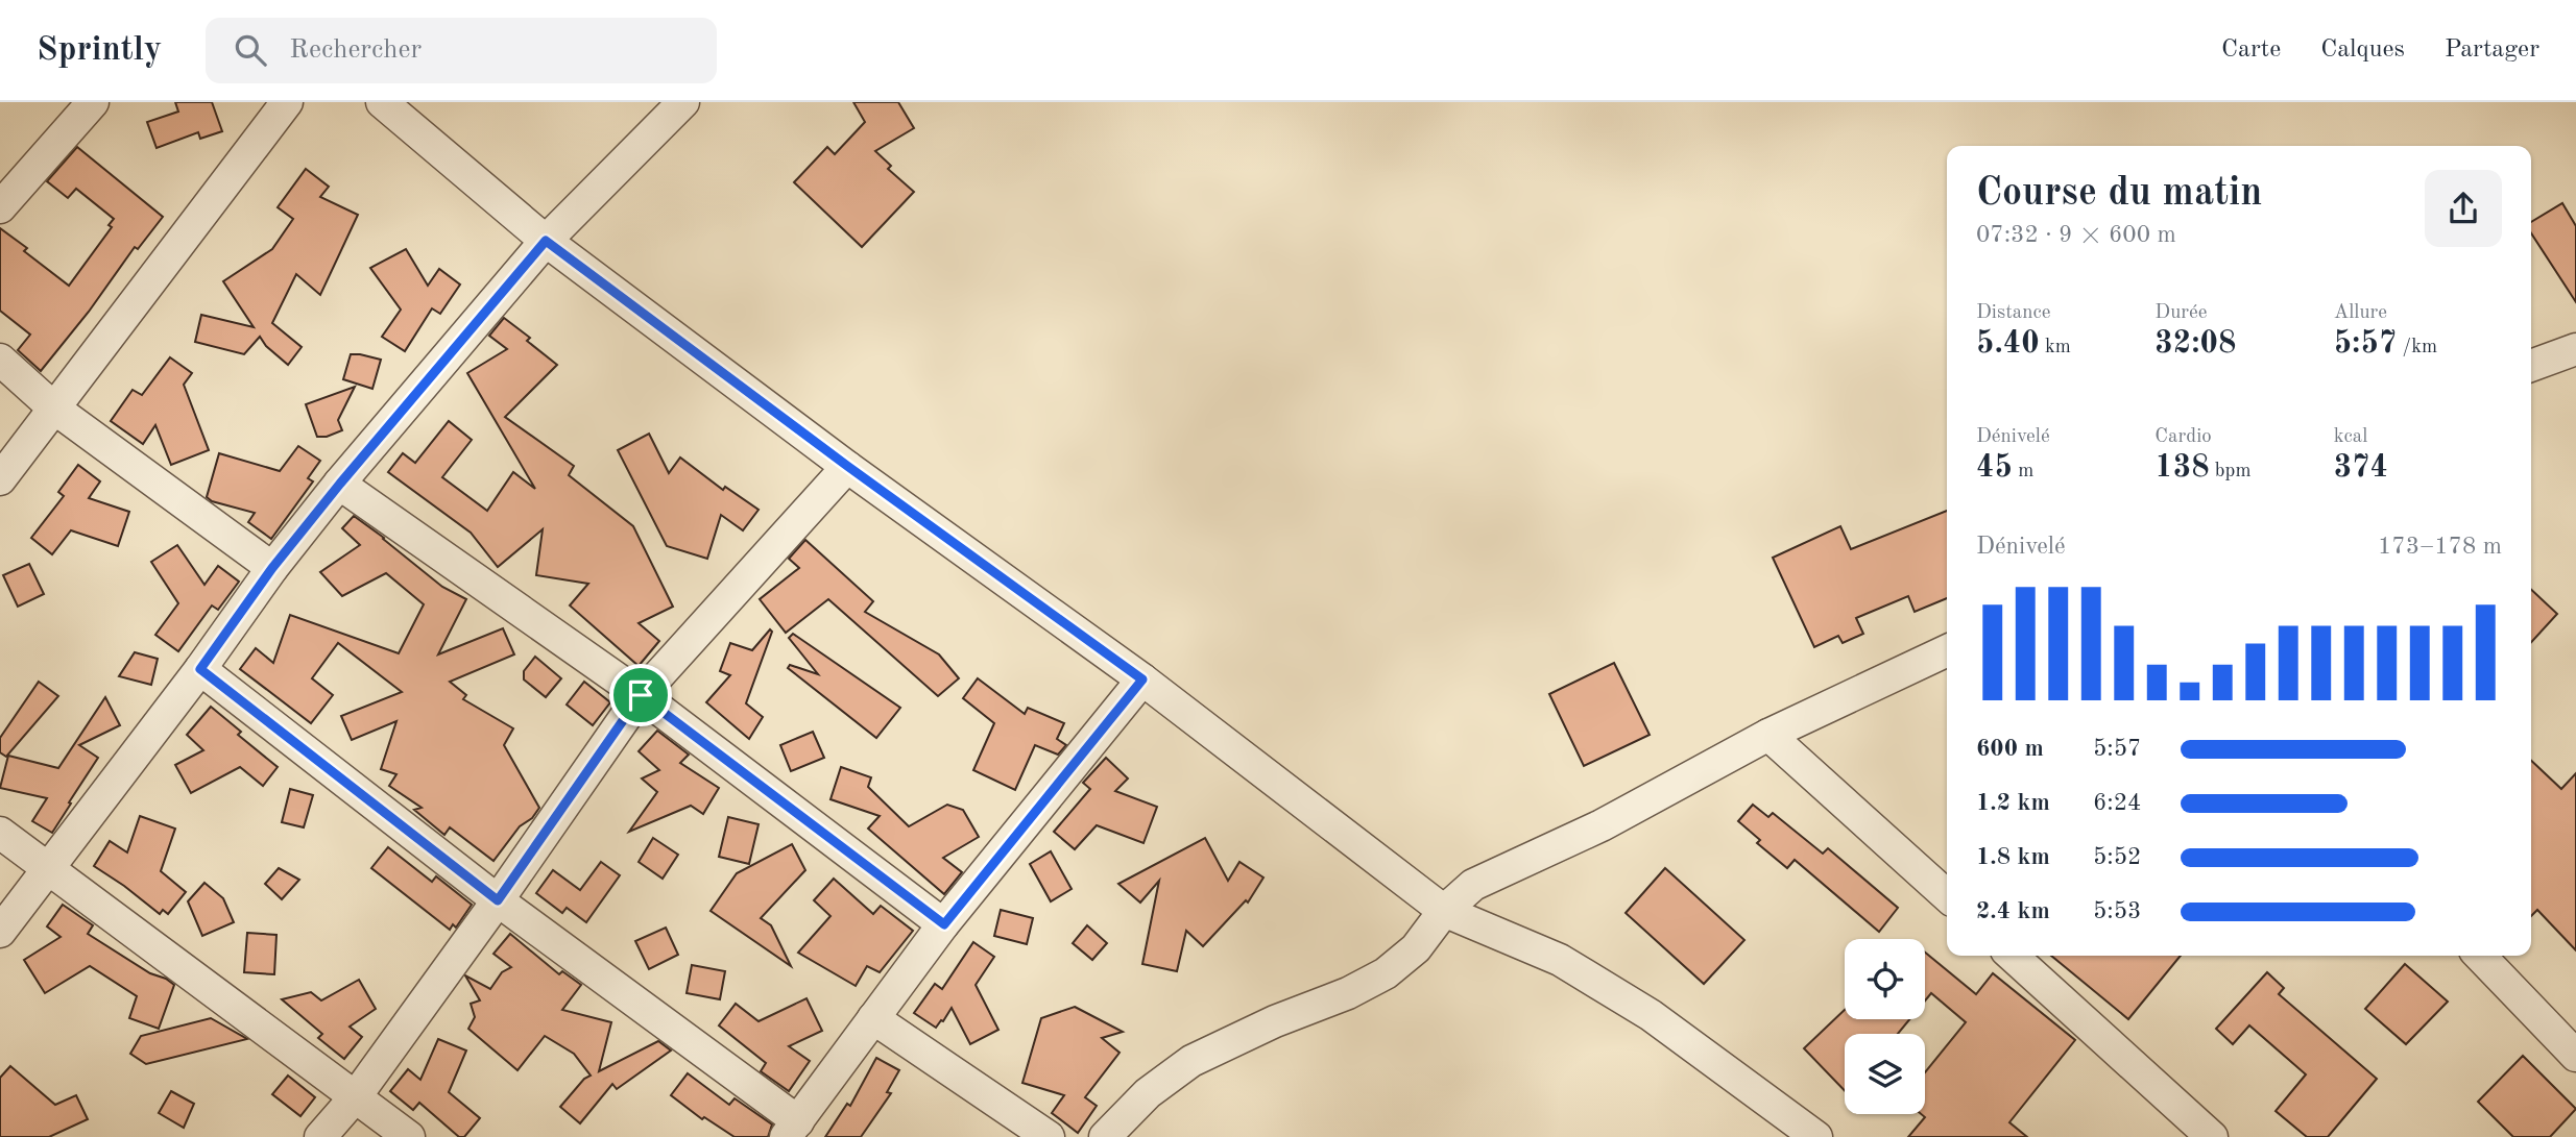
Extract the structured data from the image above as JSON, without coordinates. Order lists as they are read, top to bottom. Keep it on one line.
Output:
{"page":{"header":"Sprintly","search":"Rechercher","nav":["Carte","Calques","Partager"],"heading":["Course du matin","07:32 · 9 × 600 m"],"stats":[["Distance","5.40 km"],["Durée","32:08"],["Allure","5:57 /km"],["Dénivelé","45 m"],["Cardio","138 bpm"],["kcal","374"]],"chart":["Dénivelé","173–178 m"],"list":[{"name":"600 m","note":"5:57"},{"name":"1.2 km","note":"6:24"},{"name":"1.8 km","note":"5:52"},{"name":"2.4 km","note":"5:53"}]}}
